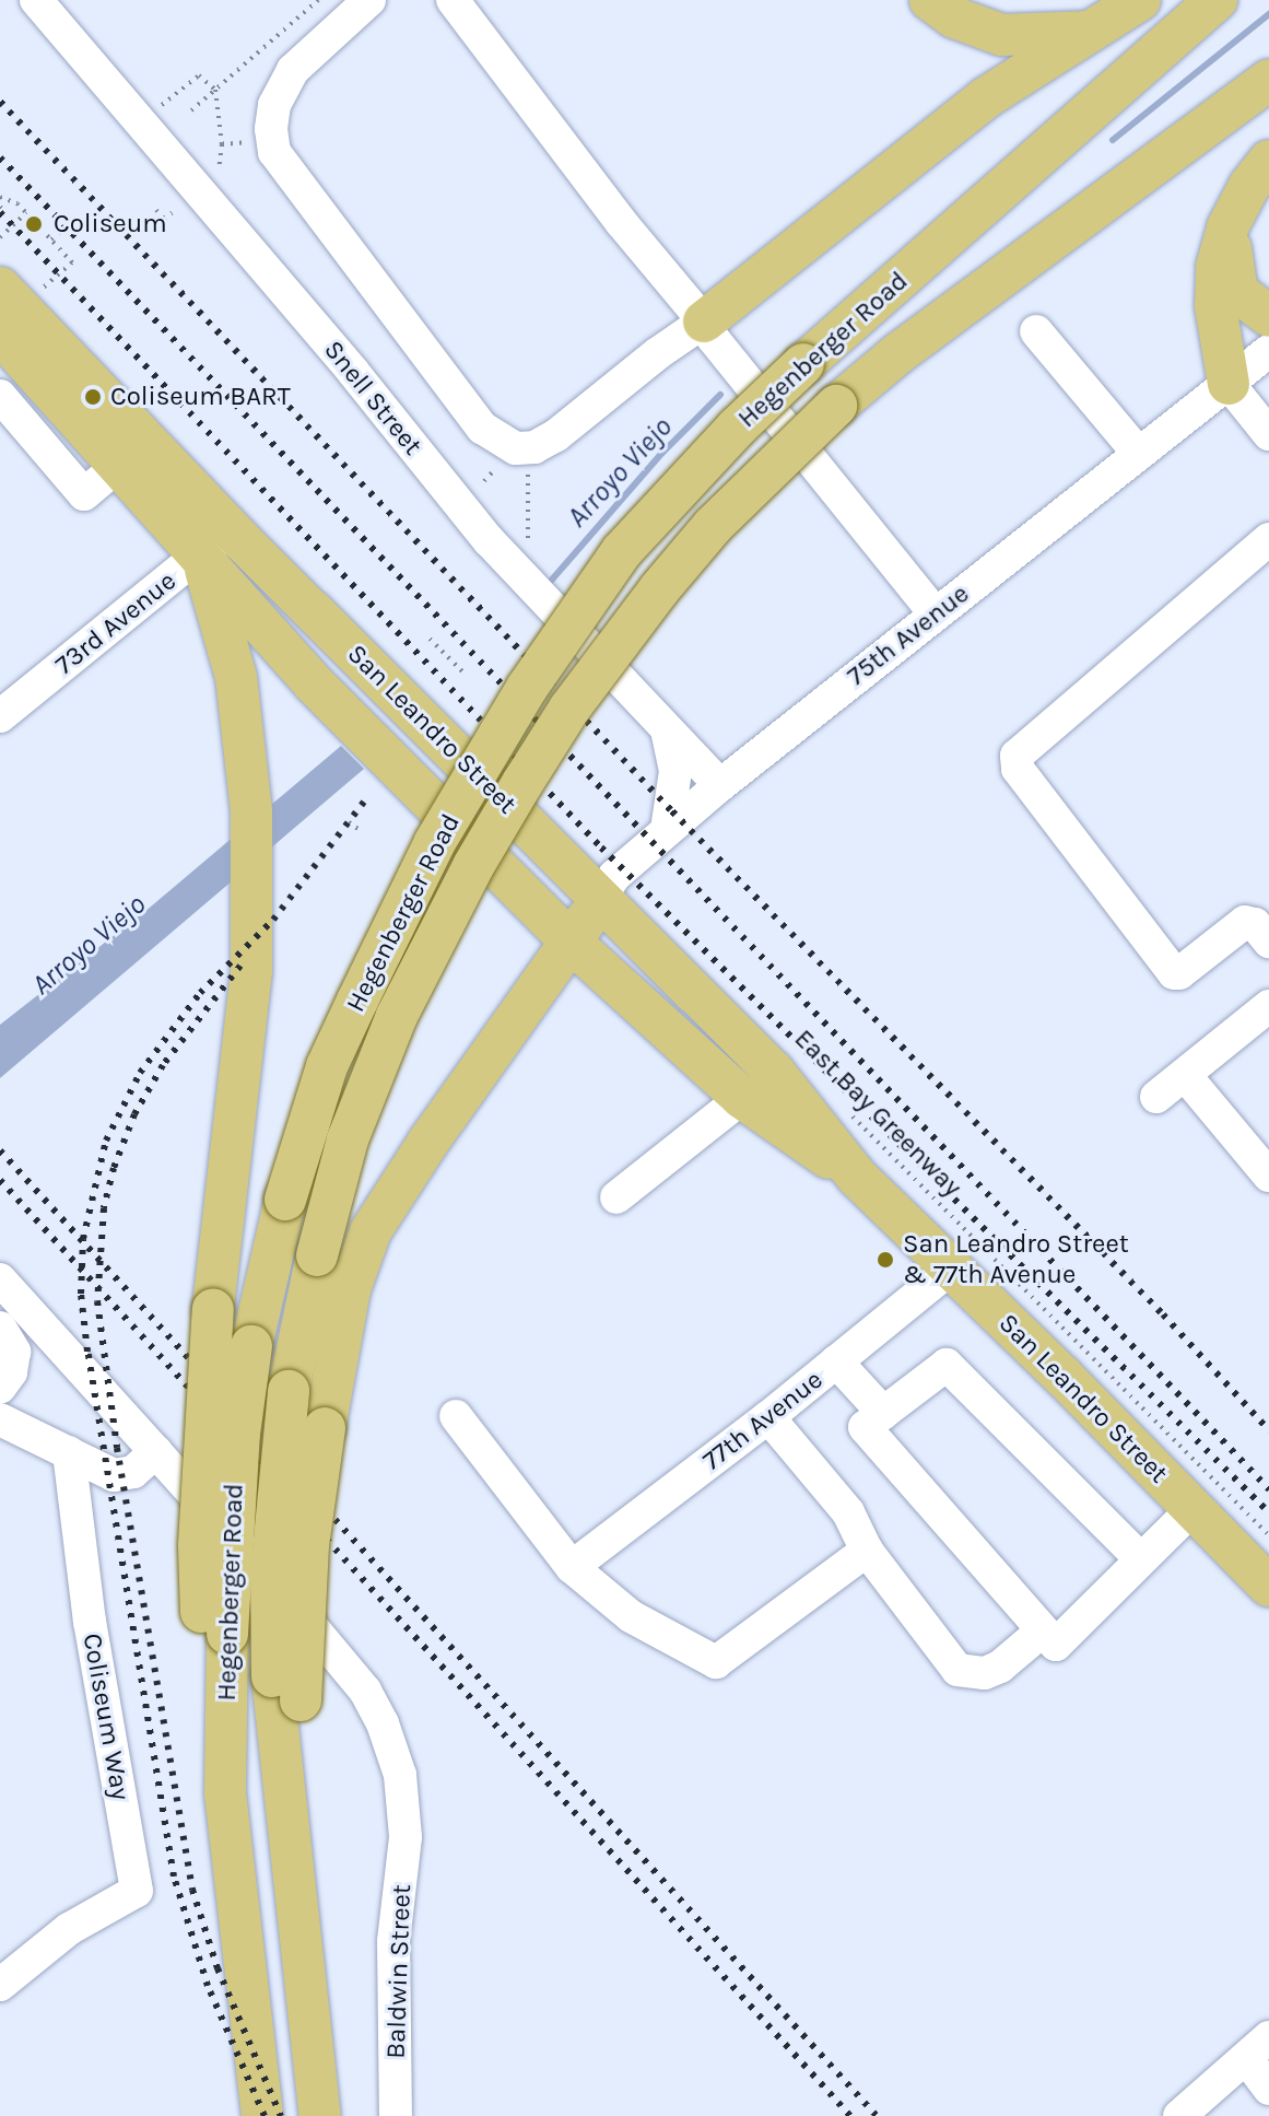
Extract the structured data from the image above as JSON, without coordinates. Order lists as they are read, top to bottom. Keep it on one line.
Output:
{"streets":{"main road":["Hegenberger Road","75th Avenue","San Leandro Street"],"street":["Snell Street","73rd Avenue","77th Avenue","Coliseum Way","Baldwin Street"],"path":["East Bay Greenway"]},"crossings":[["Hegenberger Road","75th Avenue"],["Snell Street","75th Avenue"],["73rd Avenue","San Leandro Street"],["75th Avenue","San Leandro Street"],["San Leandro Street","77th Avenue"]],"water":["Arroyo Viejo"],"places":["Coliseum","Coliseum BART","San Leandro Street & 77th Avenue"]}
